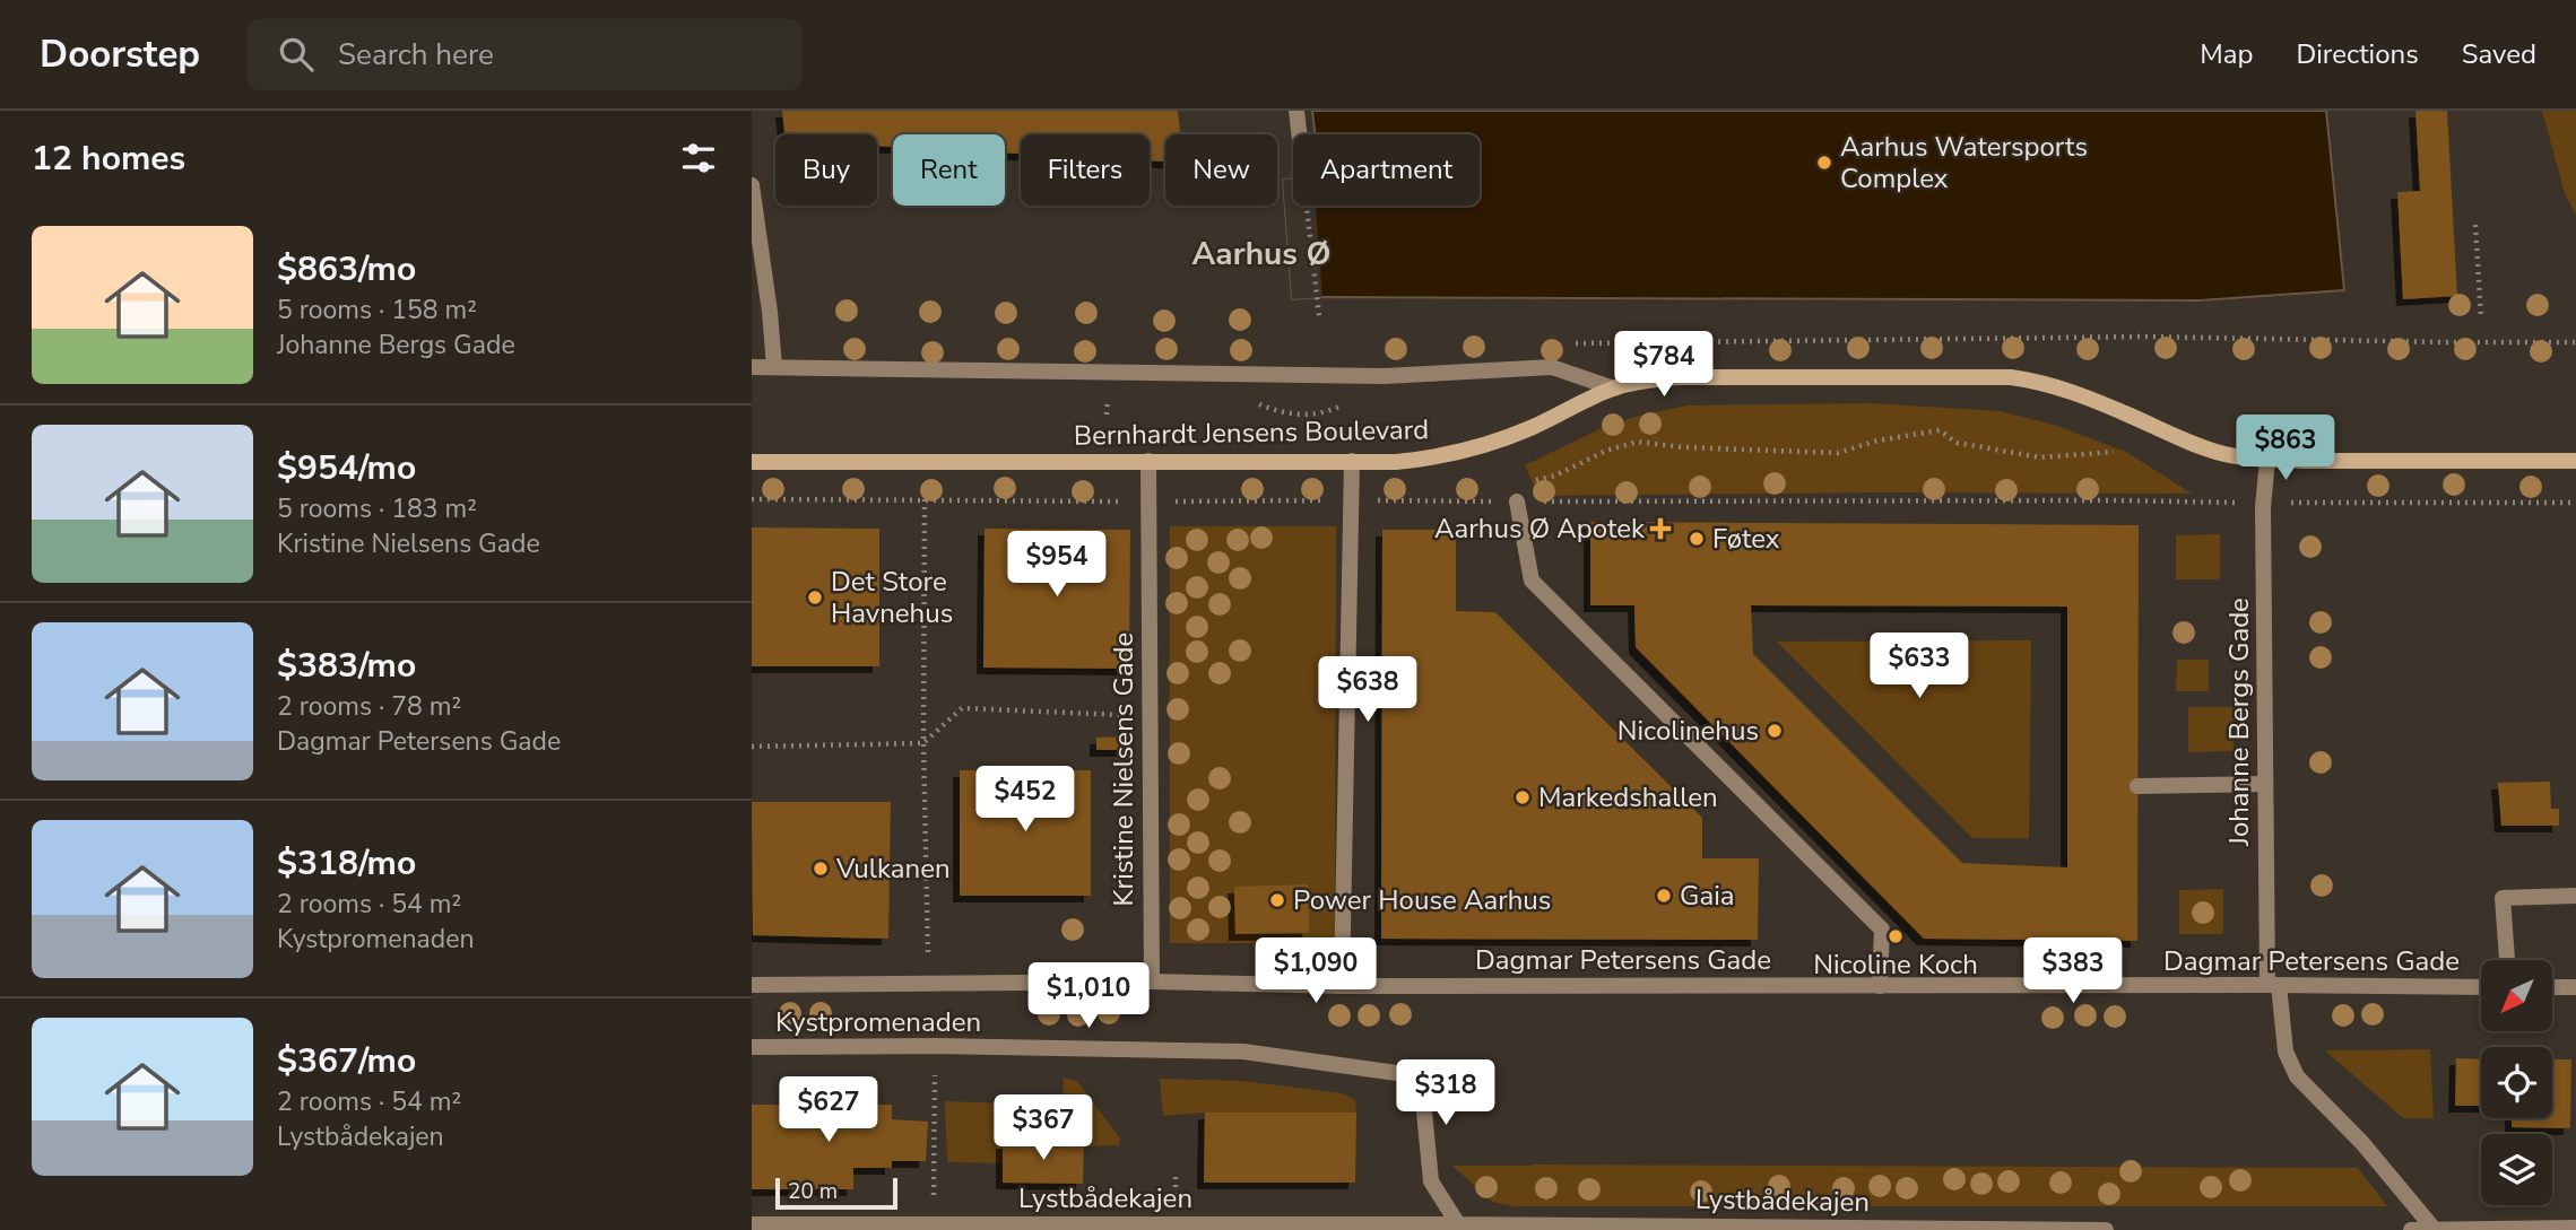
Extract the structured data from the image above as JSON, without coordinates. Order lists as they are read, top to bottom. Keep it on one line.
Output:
{"streets":{"street":["Bernhardt Jensens Boulevard","Johanne Bergs Gade","Kristine Nielsens Gade","Dagmar Petersens Gade","Kystpromenaden","Lystbådekajen"]},"crossings":[["Bernhardt Jensens Boulevard","Johanne Bergs Gade"],["Bernhardt Jensens Boulevard","Kristine Nielsens Gade"],["Johanne Bergs Gade","Dagmar Petersens Gade"],["Kristine Nielsens Gade","Dagmar Petersens Gade"],["Kystpromenaden","Lystbådekajen"]],"districts":["Aarhus Ø"],"places":{"other":["Aarhus Watersports Complex","Føtex","Det Store Havnehus","Nicolinehus","Markedshallen","Vulkanen","Gaia","Power House Aarhus","Nicoline Koch"],"health":["Aarhus Ø Apotek"]},"scale_bar":"20 m","north":"bottom left","page":{"header":"Doorstep","search":"Search here","nav":["Map","Directions","Saved"],"heading":"12 homes","chip":["Buy","Rent","Filters","New","Apartment"],"list":[{"name":"$863/mo","note":"5 rooms · 158 m² · Johanne Bergs Gade"},{"name":"$954/mo","note":"5 rooms · 183 m² · Kristine Nielsens Gade"},{"name":"$383/mo","note":"2 rooms · 78 m² · Dagmar Petersens Gade"},{"name":"$318/mo","note":"2 rooms · 54 m² · Kystpromenaden"},{"name":"$367/mo","note":"2 rooms · 54 m² · Lystbådekajen"}],"price":["$784","$863","$954","$633","$638","$452","$1,090","$383","$1,010","$318","$627","$367"],"scale":"20 m"}}
